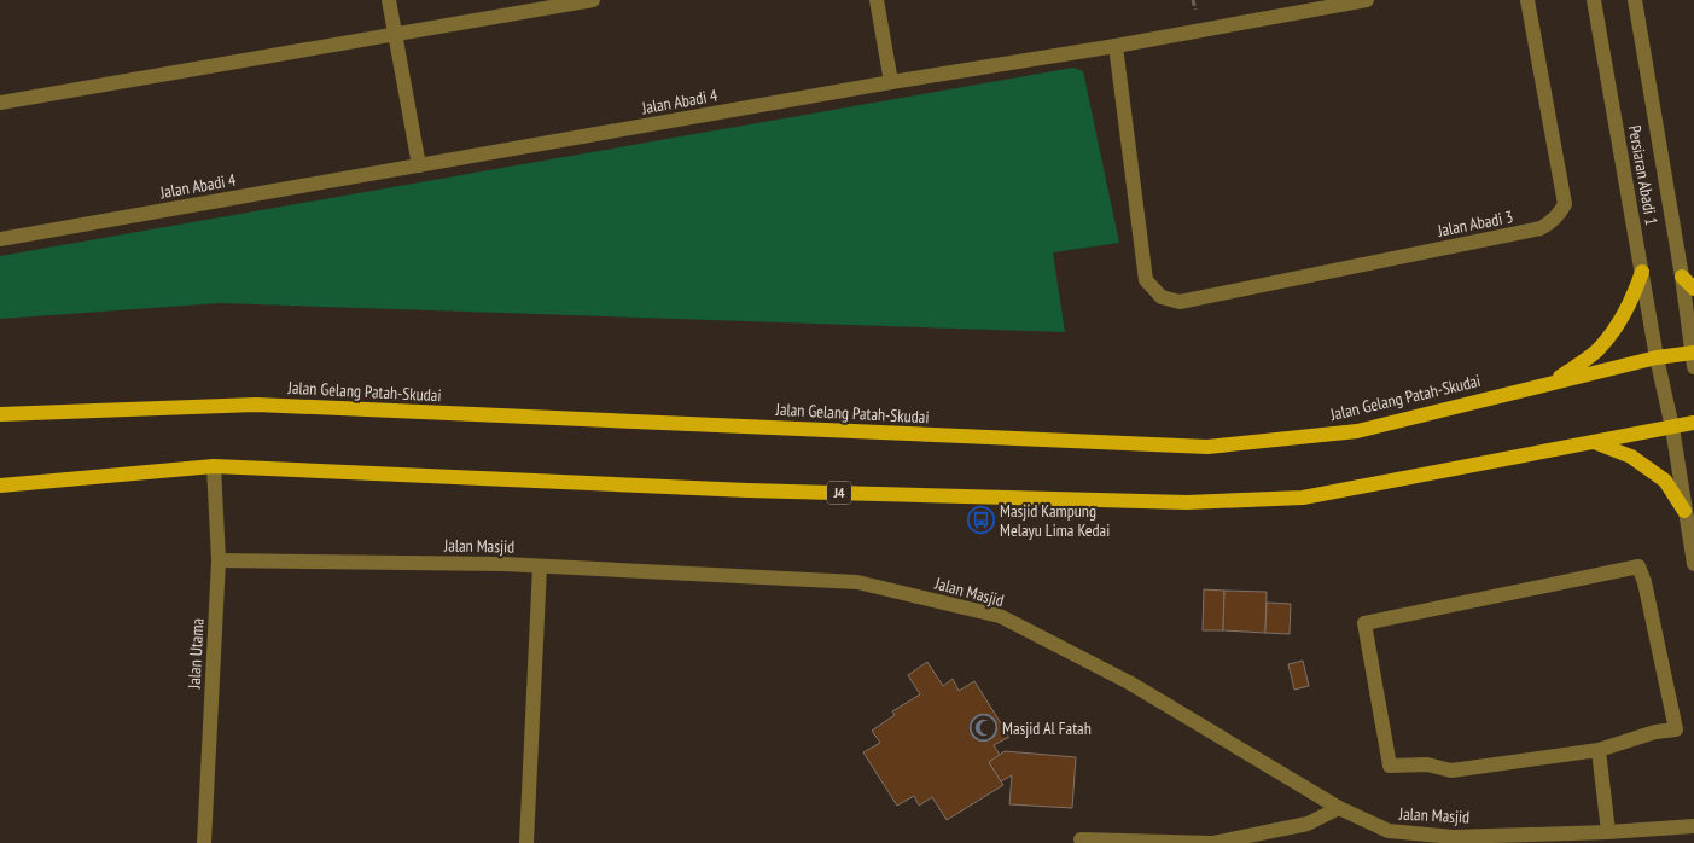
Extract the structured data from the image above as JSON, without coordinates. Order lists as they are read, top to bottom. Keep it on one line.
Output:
{"streets":{"main road":["Jalan Gelang Patah-Skudai","J4"],"street":["Jalan Abadi 4","Persiaran Abadi 1","Jalan Abadi 3","Jalan Masjid","Jalan Utama"]},"crossings":[["Jalan Abadi 4","Jalan Abadi 3"],["Persiaran Abadi 1","Jalan Gelang Patah-Skudai"],["Persiaran Abadi 1","J4"],["J4","Jalan Utama"],["Jalan Masjid","Jalan Utama"]],"places":{"bus stop":["Masjid Kampung Melayu Lima Kedai"],"mosque":["Masjid Al Fatah"]}}
